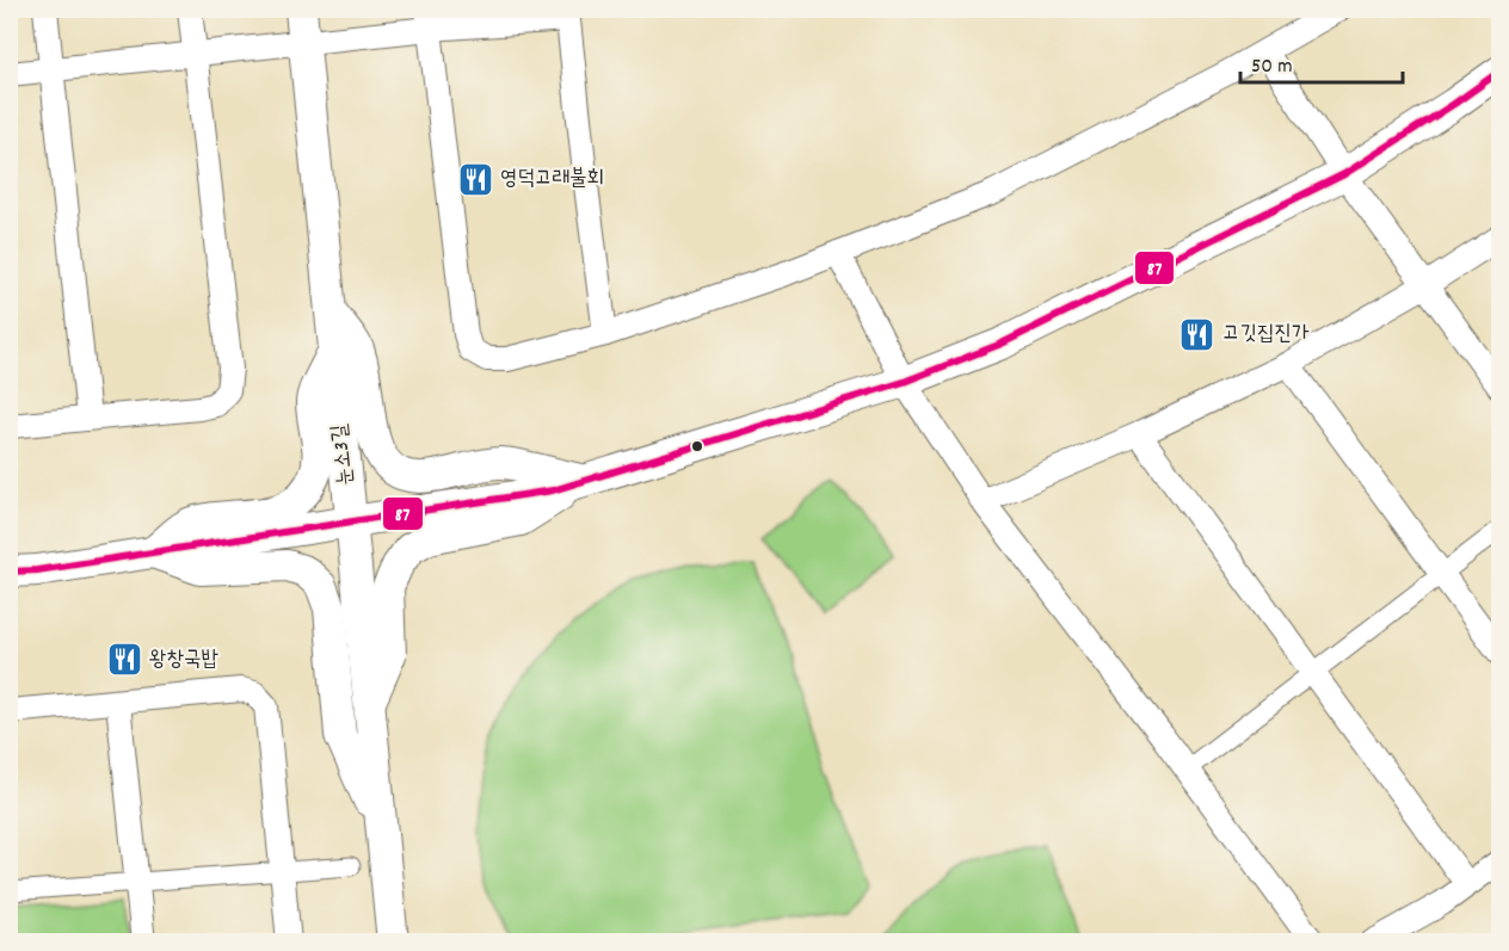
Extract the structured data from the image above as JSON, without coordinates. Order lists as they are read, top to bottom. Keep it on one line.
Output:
{"streets":{"street":["눈소3길"]},"places":{"restaurant":["영덕고래불회","고깃집진가","왕창국밥"]},"lines":["transit line 87"],"scale_bar":"50 m"}
